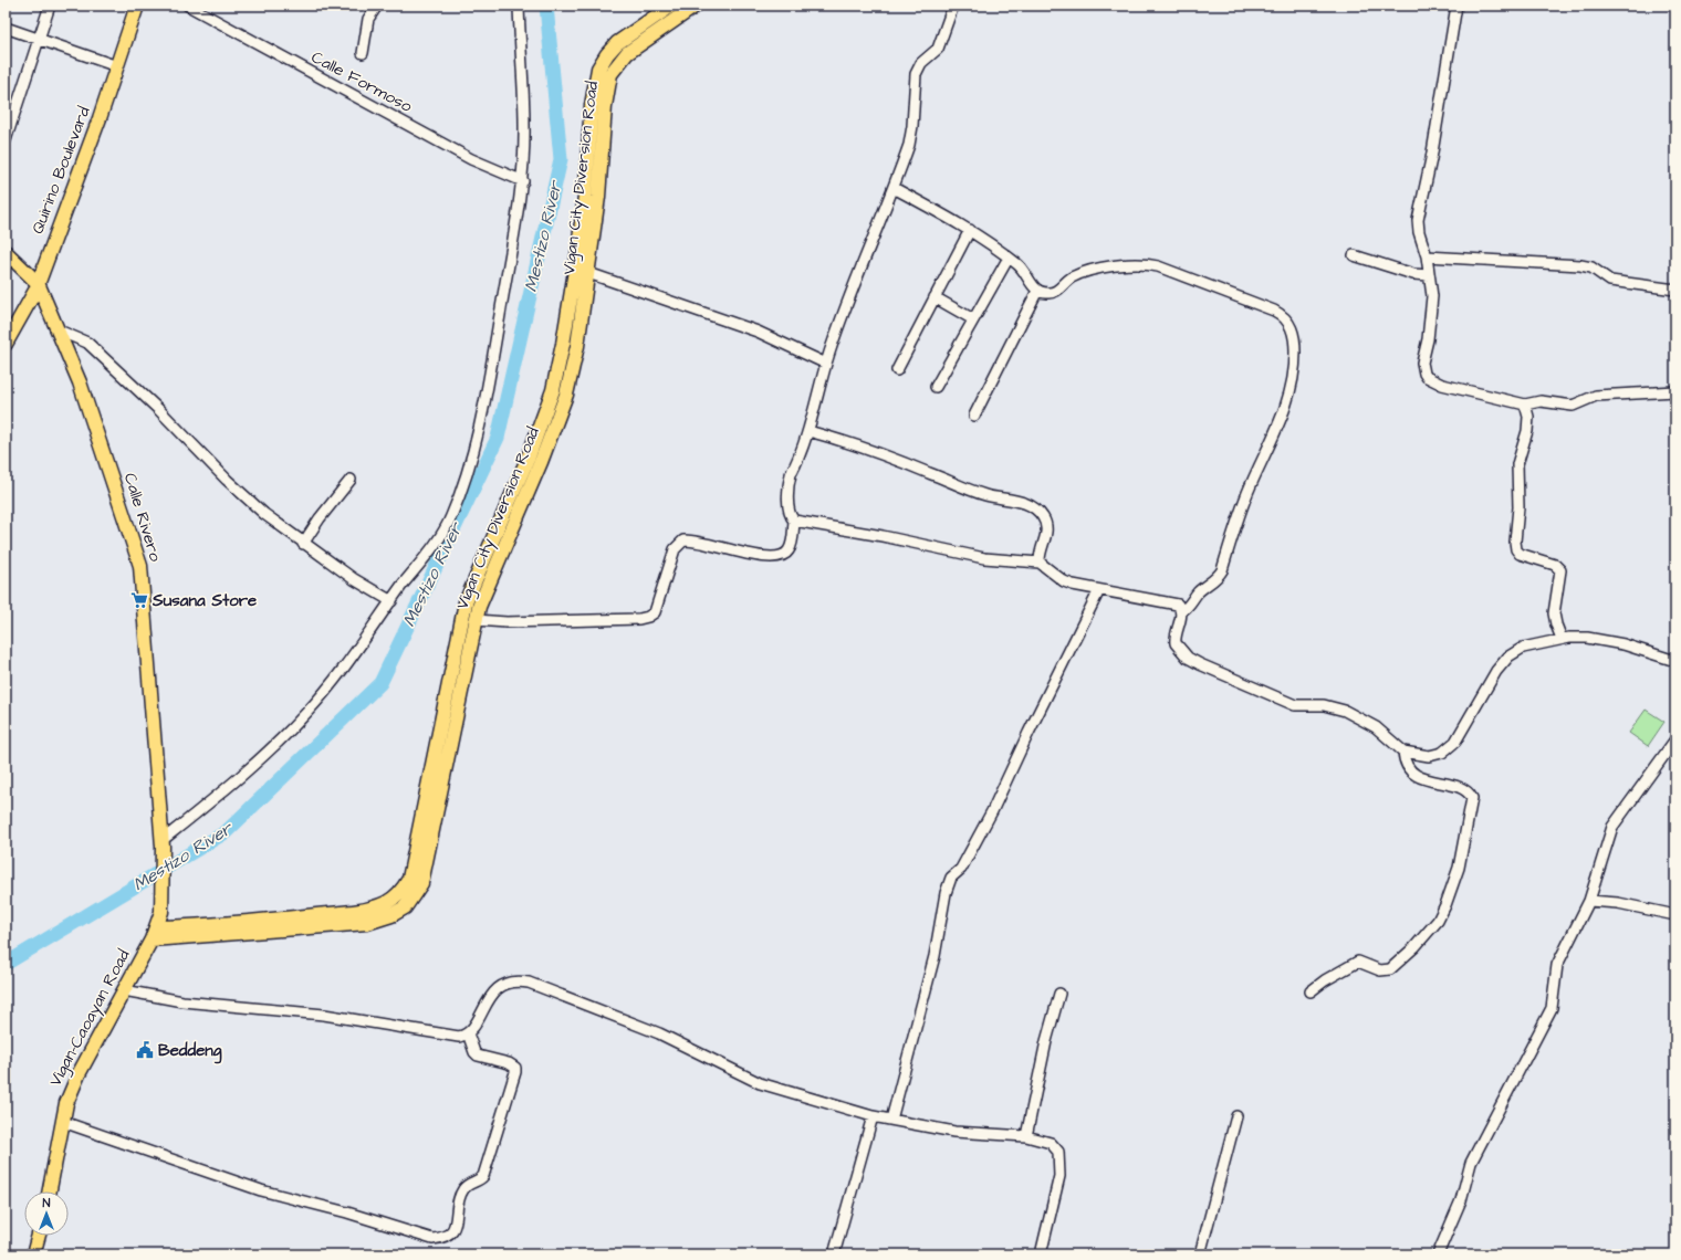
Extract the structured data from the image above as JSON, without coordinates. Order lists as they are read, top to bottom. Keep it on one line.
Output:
{"streets":{"main road":["Quirino Boulevard","Vigan City Diversion Road","Calle Rivero","Vigan-Caoayan Road"],"street":["Calle Formoso"]},"crossings":[["Quirino Boulevard","Calle Rivero"],["Vigan City Diversion Road","Vigan-Caoayan Road"],["Calle Rivero","Vigan-Caoayan Road"]],"water":["Mestizo River"],"places":{"supermarket":["Susana Store"],"public building":["Beddeng"]},"north":"top"}
